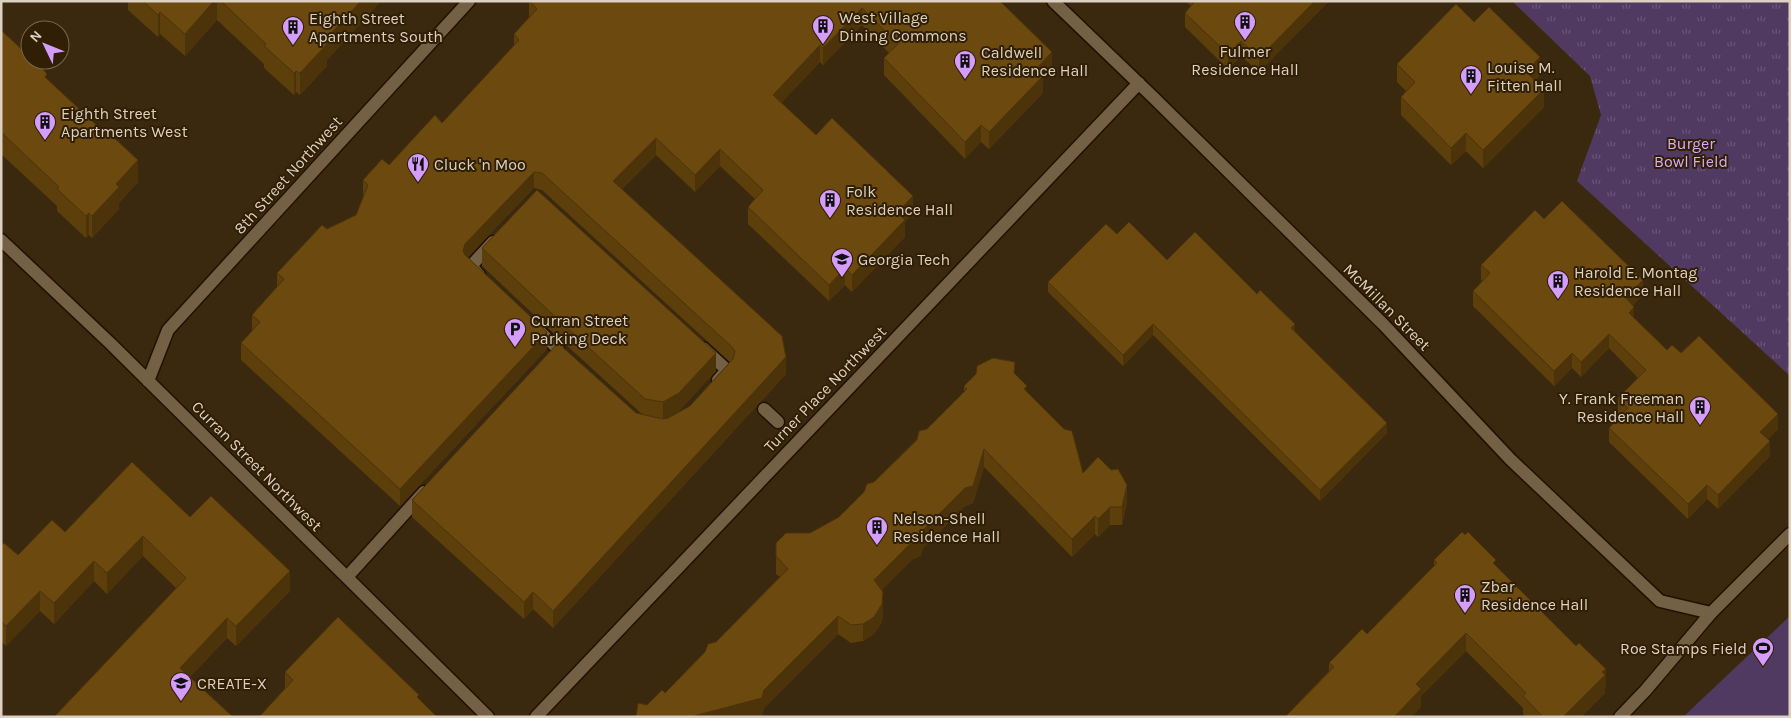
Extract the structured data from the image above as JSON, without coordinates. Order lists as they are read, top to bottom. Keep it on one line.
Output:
{"streets":{"street":["8th Street Northwest","McMillan Street","Turner Place Northwest","Curran Street Northwest"]},"crossings":[["8th Street Northwest","Curran Street Northwest"],["McMillan Street","Turner Place Northwest"]],"parks":["Burger Bowl Field"],"places":{"building":["Fulmer Residence Hall","West Village Dining Commons","Eighth Street Apartments South","Caldwell Residence Hall","Louise M. Fitten Hall","Eighth Street Apartments West","Folk Residence Hall","Harold E. Montag Residence Hall","Y. Frank Freeman Residence Hall","Nelson-Shell Residence Hall","Zbar Residence Hall"],"restaurant":["Cluck 'n Moo"],"school or university":["Georgia Tech","CREATE-X"],"parking":["Curran Street Parking Deck"],"sports":["Roe Stamps Field"]},"north":"top left"}
